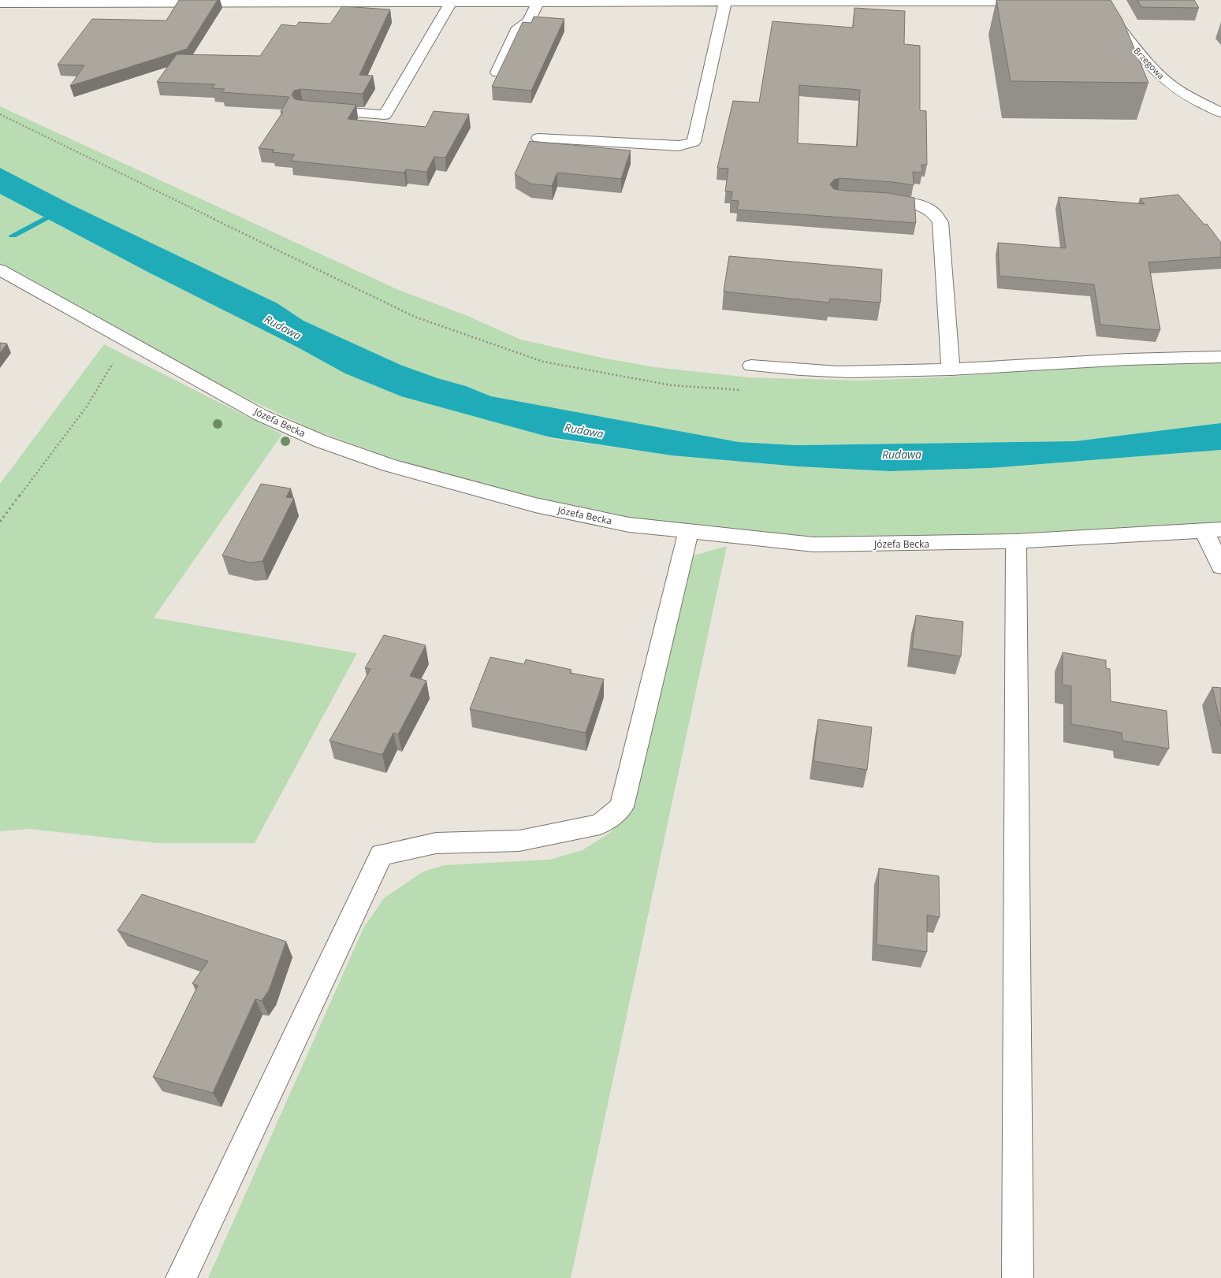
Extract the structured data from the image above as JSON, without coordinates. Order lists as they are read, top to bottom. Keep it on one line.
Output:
{"streets":{"street":["Brzegowa","Józefa Becka"]},"water":["Rudawa"]}
